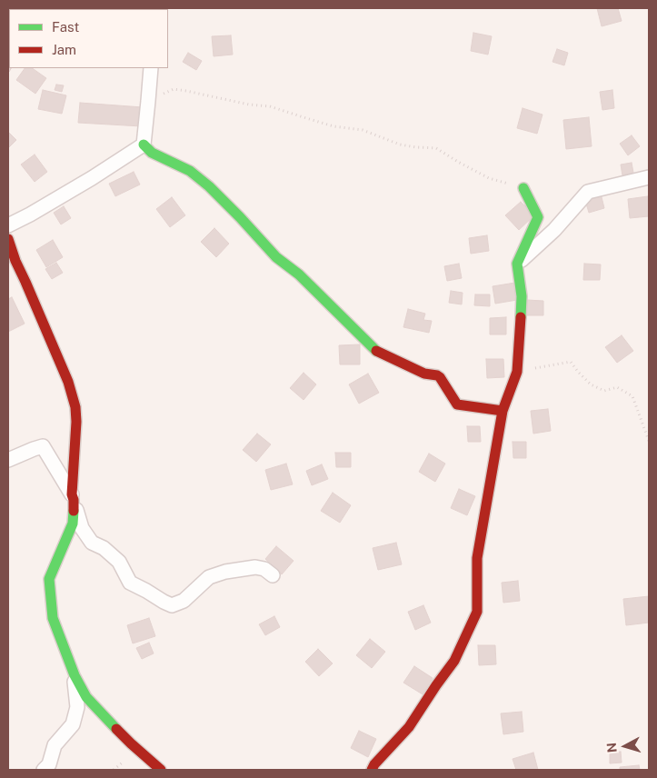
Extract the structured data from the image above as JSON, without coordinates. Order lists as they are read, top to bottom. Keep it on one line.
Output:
{"legend":["Fast","Jam"],"north":"left"}
